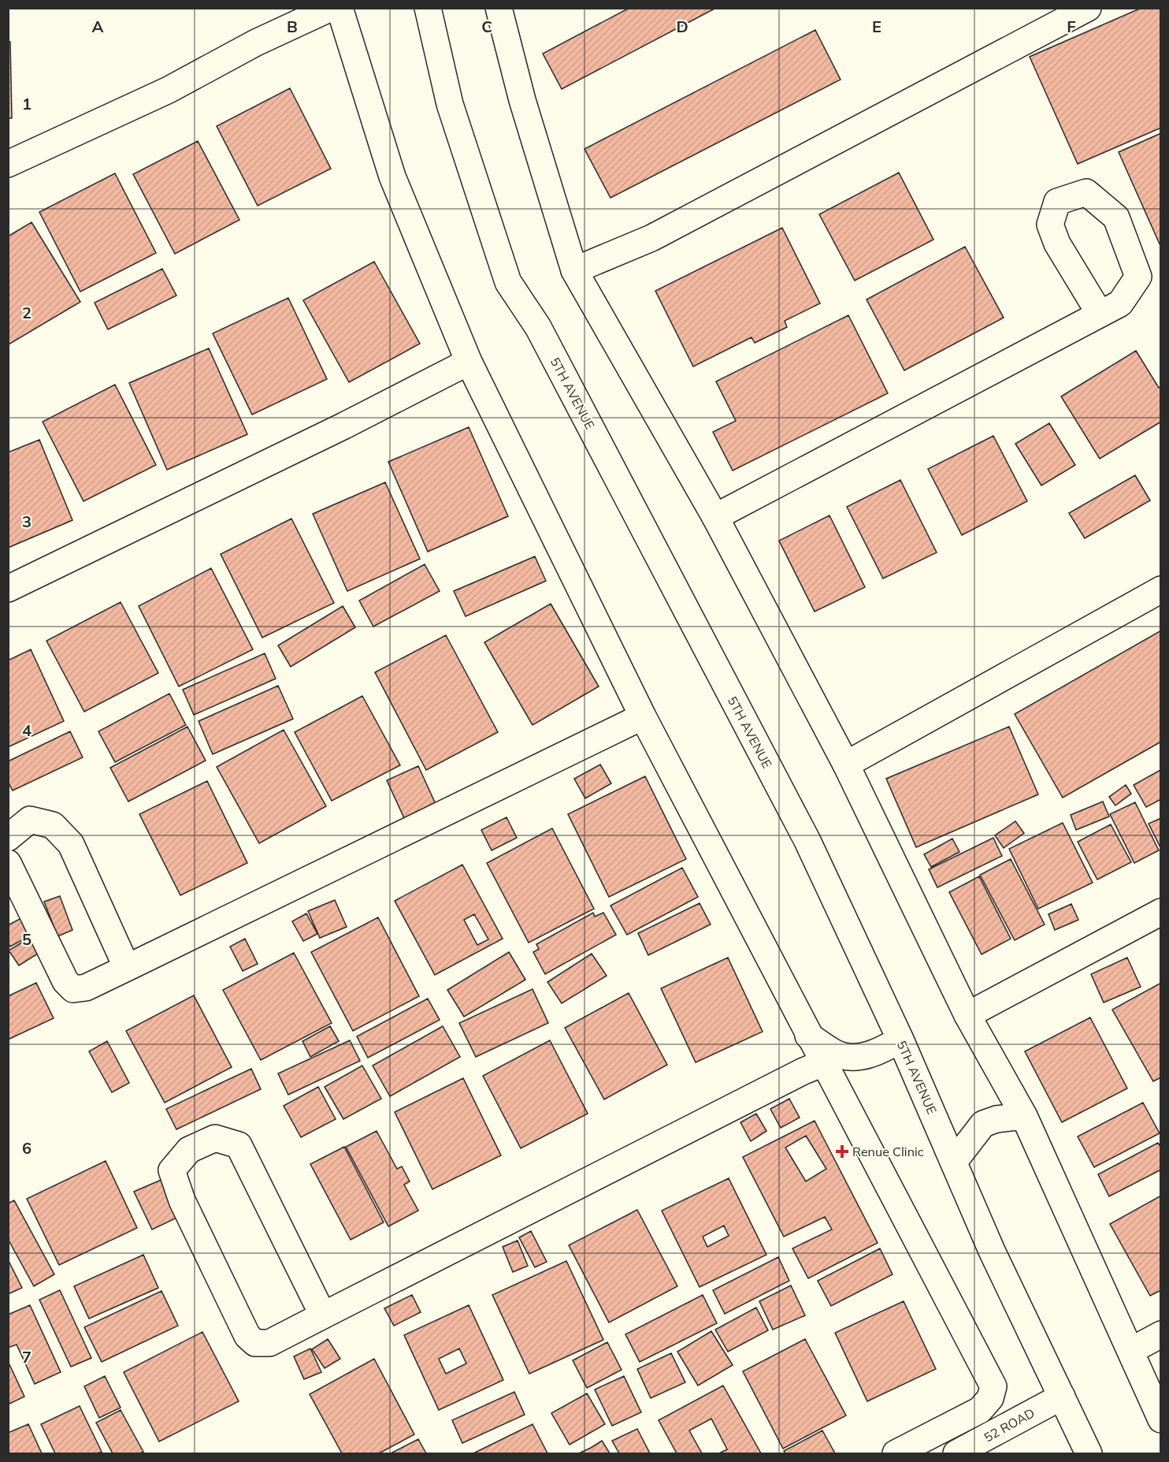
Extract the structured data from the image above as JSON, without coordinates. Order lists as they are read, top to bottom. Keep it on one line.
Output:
{"streets":{"street":["5TH AVENUE","52 ROAD"]},"crossings":[["5TH AVENUE","52 ROAD"]],"places":{"health":["Renue Clinic"]},"grid":{"columns":["A","B","C","D","E","F"],"rows":["1","2","3","4","5","6","7"]}}
